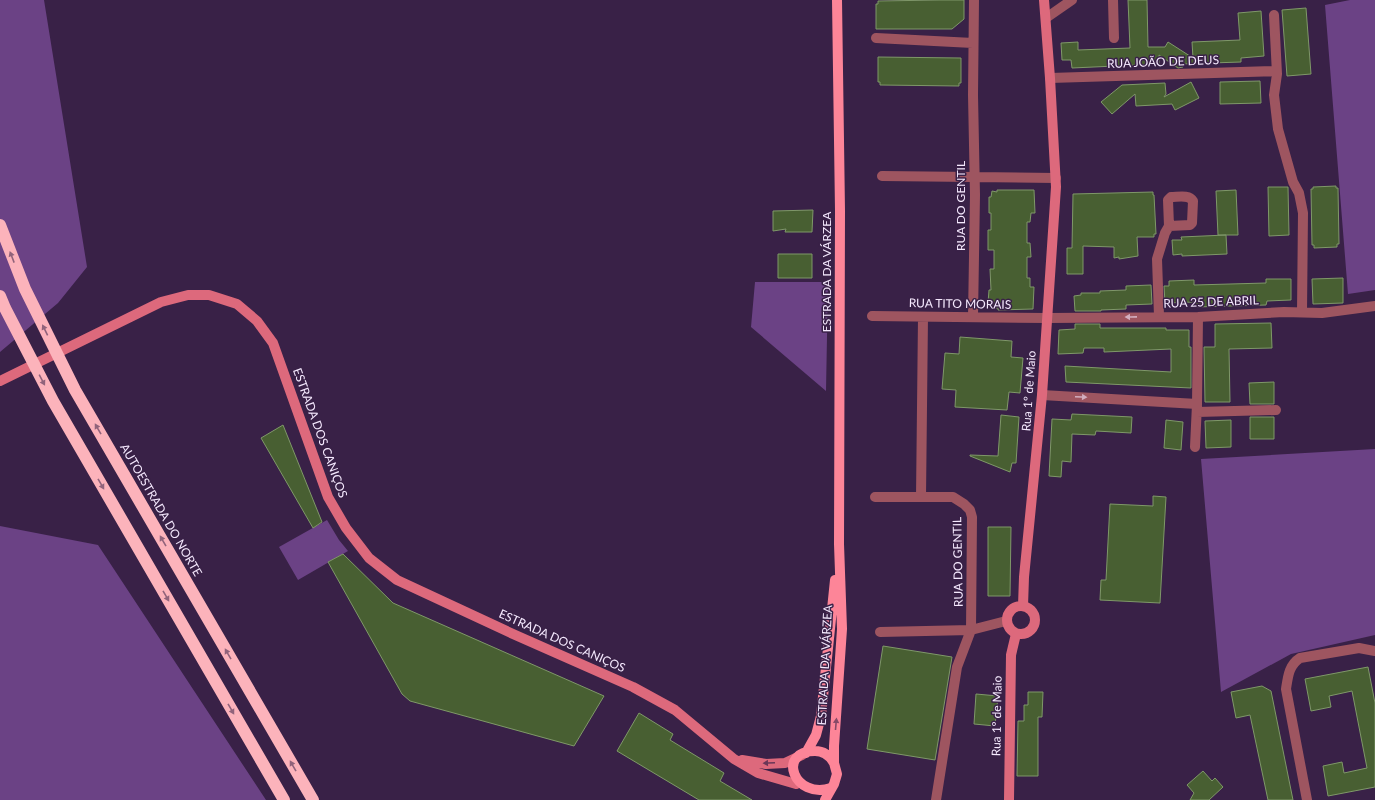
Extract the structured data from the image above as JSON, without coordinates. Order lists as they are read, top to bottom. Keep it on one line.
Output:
{"streets":{"highway":["AUTOESTRADA DO NORTE"],"main road":["ESTRADA DA VÁRZEA"],"street":["RUA JOÃO DE DEUS","RUA DO GENTIL","RUA 25 DE ABRIL","RUA TITO MORAIS","Rua 1º de Maio","ESTRADA DOS CANIÇOS"]},"crossings":[["RUA JOÃO DE DEUS","Rua 1º de Maio"],["RUA DO GENTIL","RUA TITO MORAIS"],["ESTRADA DA VÁRZEA","ESTRADA DOS CANIÇOS"],["RUA 25 DE ABRIL","RUA TITO MORAIS"],["RUA 25 DE ABRIL","Rua 1º de Maio"],["RUA TITO MORAIS","Rua 1º de Maio"]]}
